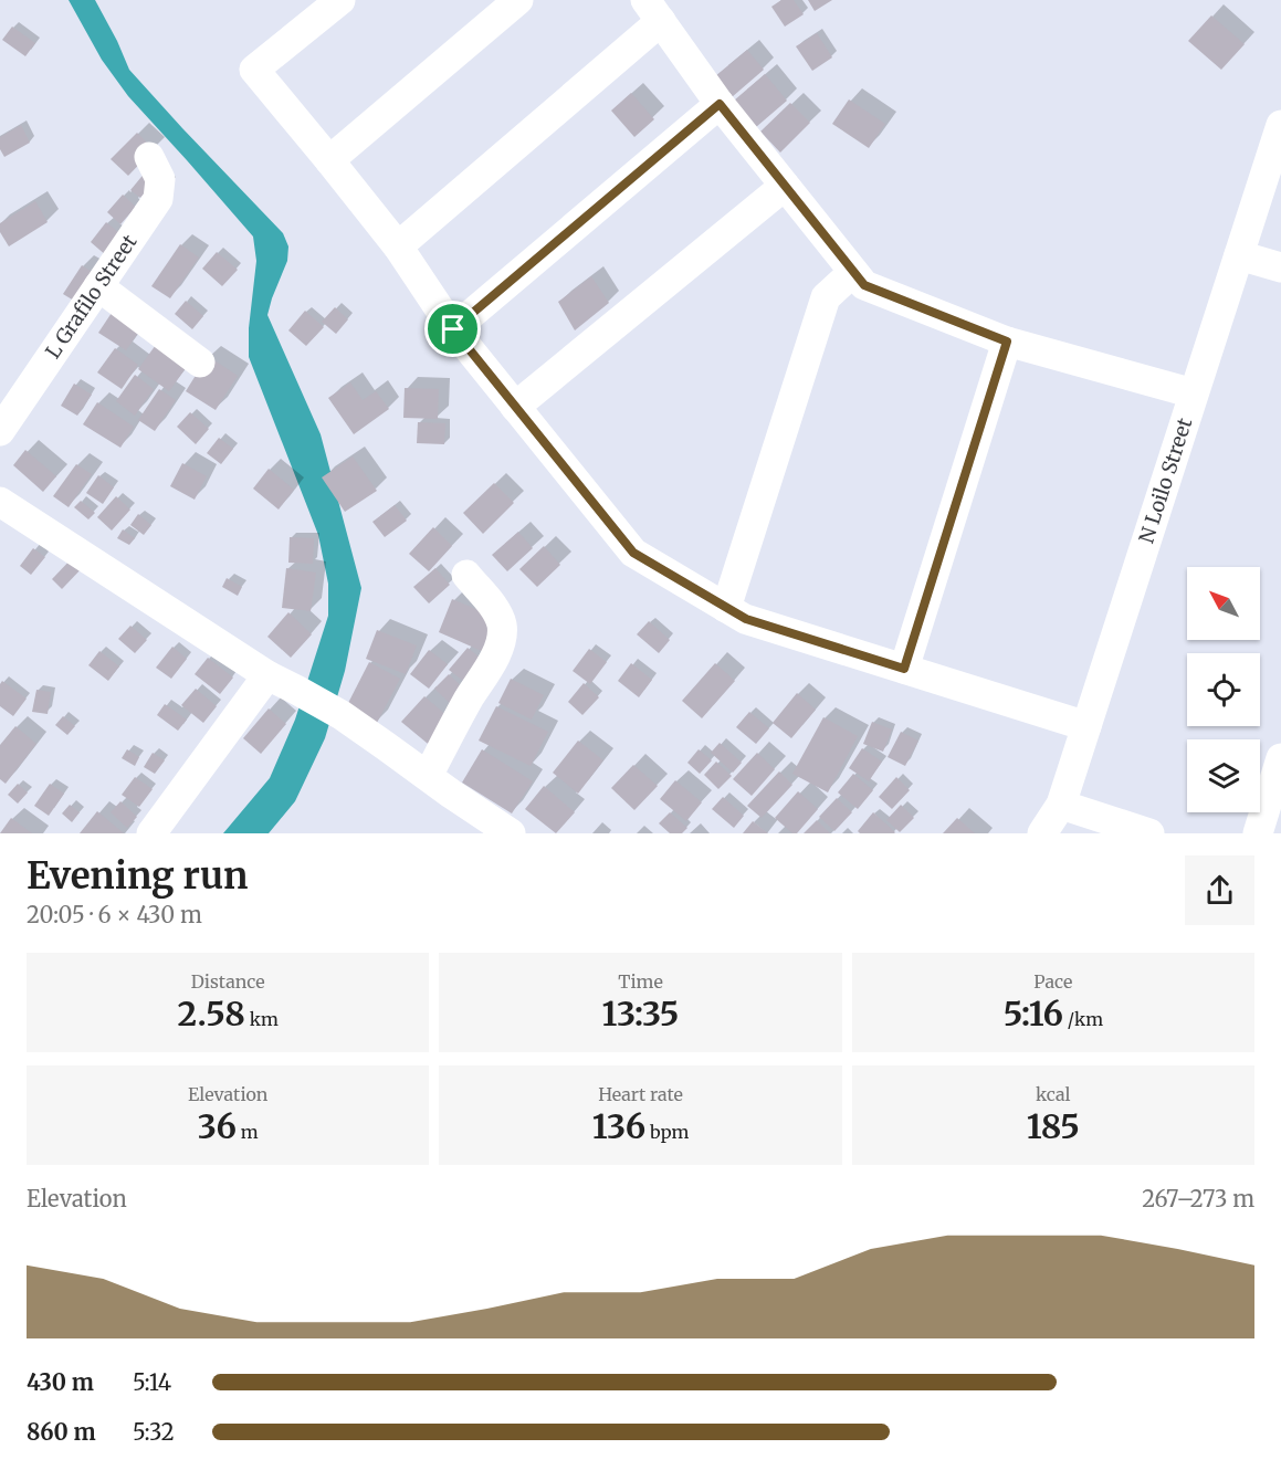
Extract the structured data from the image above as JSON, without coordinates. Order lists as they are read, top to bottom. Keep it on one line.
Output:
{"streets":{"street":["L Grafilo Street","N Loilo Street"]},"north":"top left","page":{"heading":["Evening run","20:05 · 6 × 430 m"],"stats":[["Distance","2.58 km"],["Time","13:35"],["Pace","5:16 /km"],["Elevation","36 m"],["Heart rate","136 bpm"],["kcal","185"]],"chart":["Elevation","267–273 m"],"list":[{"name":"430 m","note":"5:14"},{"name":"860 m","note":"5:32"}]}}
